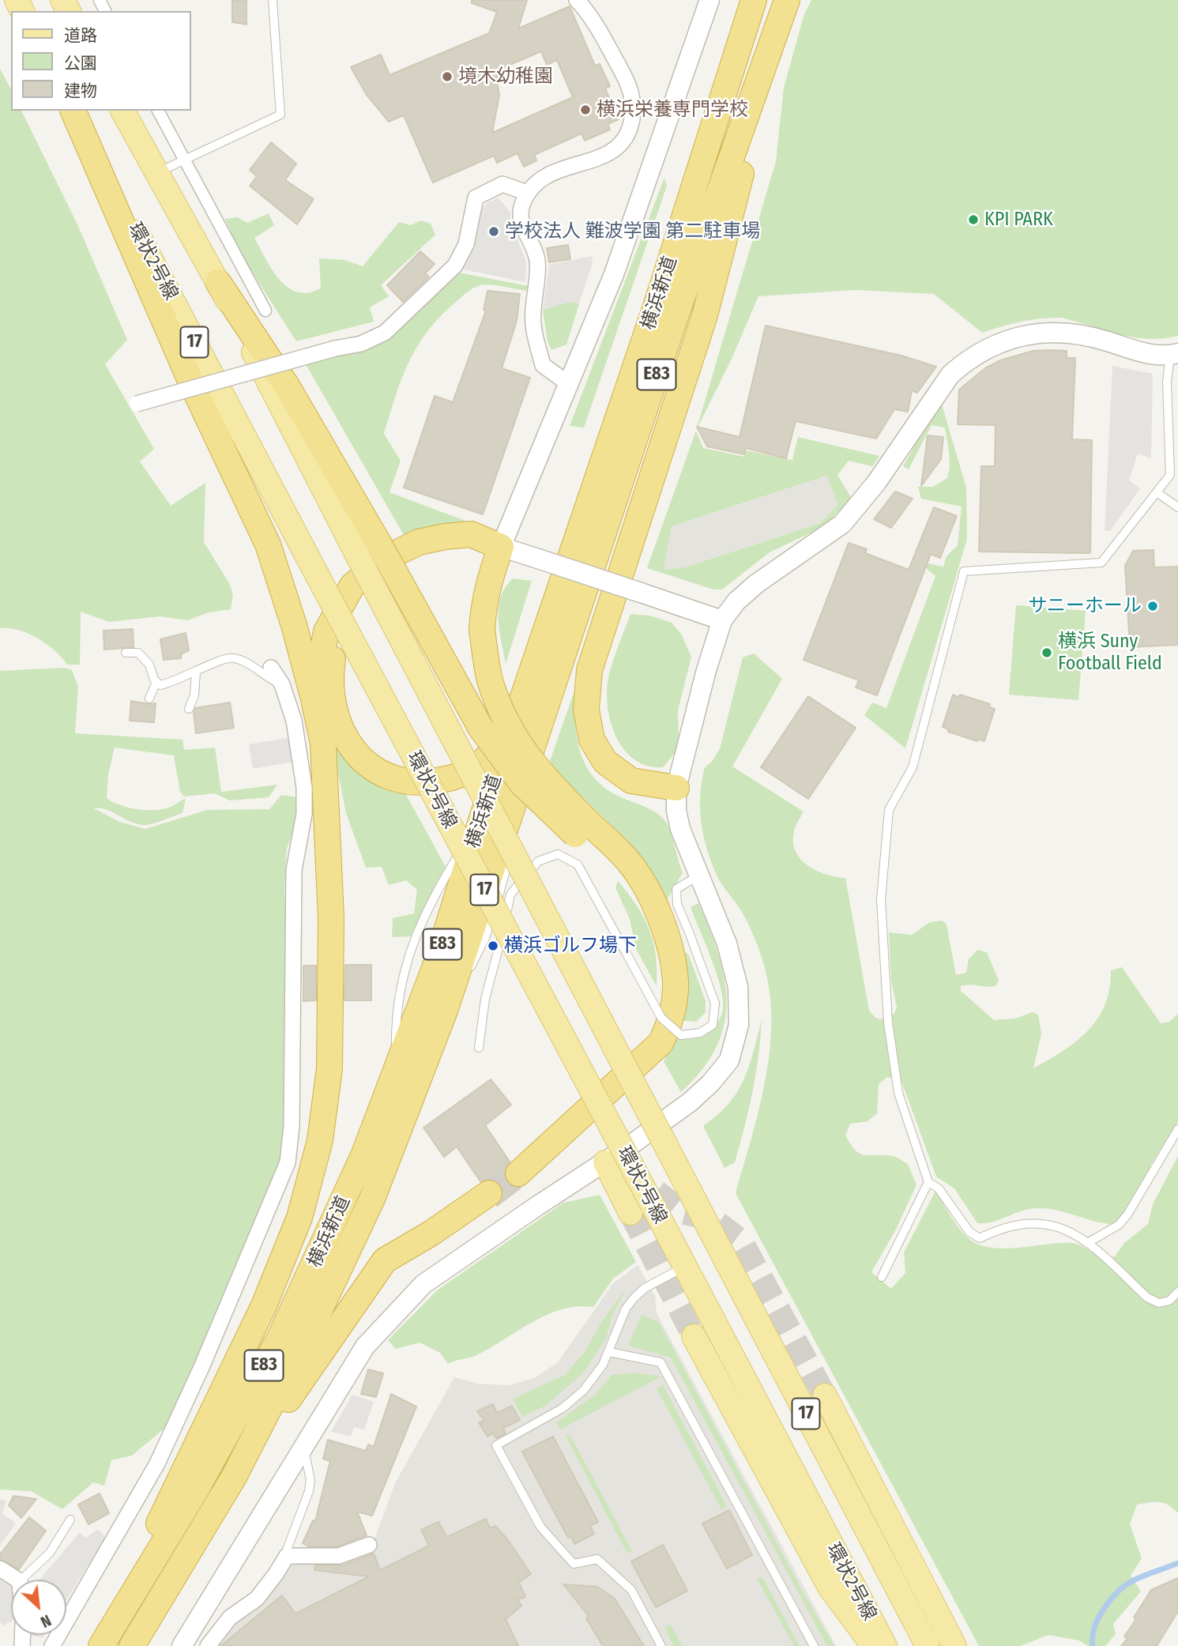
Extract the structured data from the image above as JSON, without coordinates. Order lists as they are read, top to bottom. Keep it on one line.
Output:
{"streets":{"highway":["横浜新道","E83"],"main road":["環状2号線","17"]},"places":["境木幼稚園","横浜栄養専門学校","KPI PARK","学校法人 難波学園 第二駐車場","サニーホール","横浜 Suny Football Field","横浜ゴルフ場下"],"legend":["道路","公園","建物"],"north":"bottom right"}
